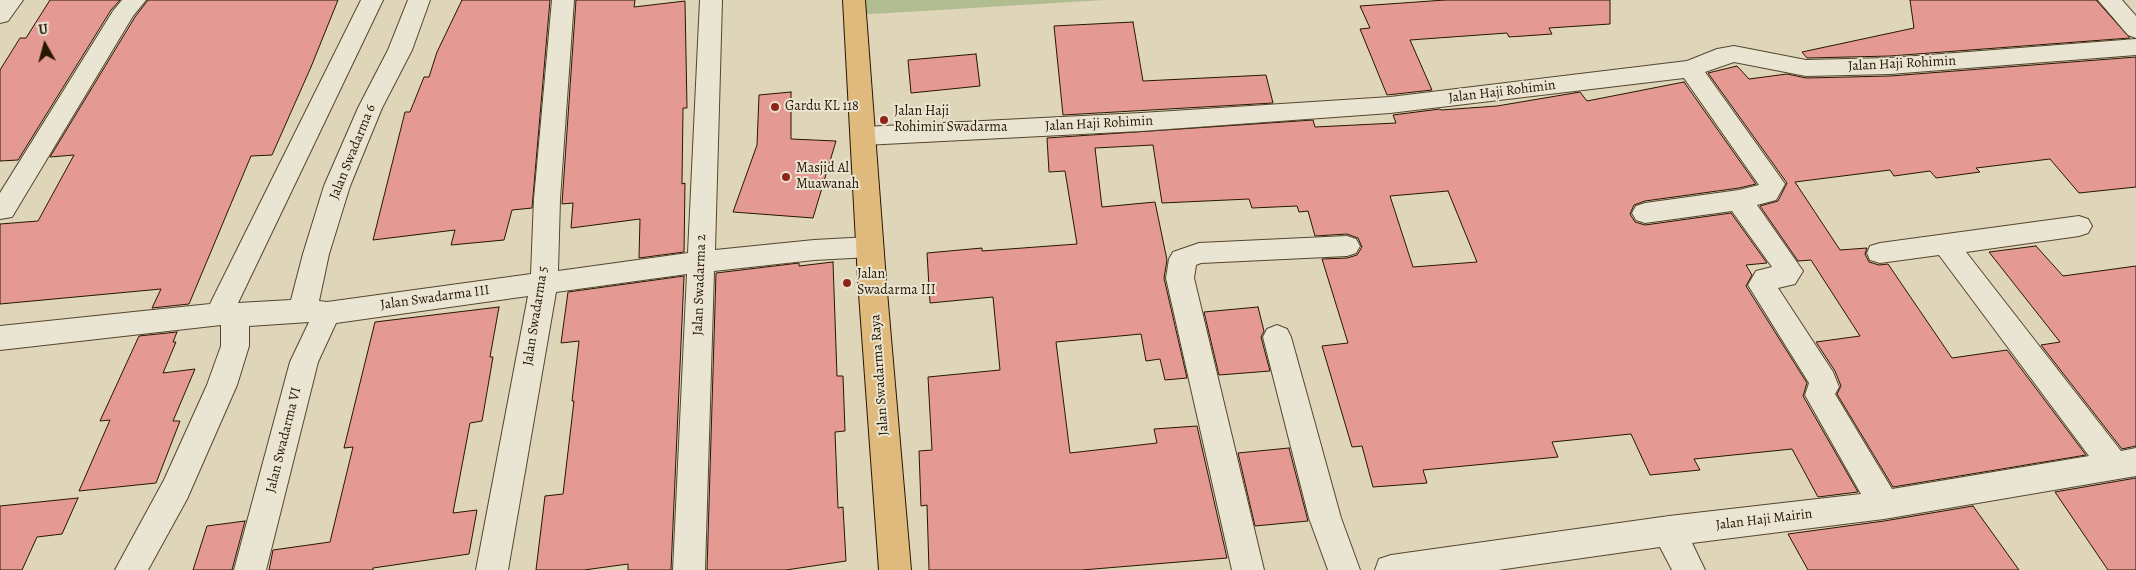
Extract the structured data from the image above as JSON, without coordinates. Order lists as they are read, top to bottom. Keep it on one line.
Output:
{"streets":{"main road":["Jalan Swadarma Raya"],"street":["Jalan Haji Rohimin","Jalan Swadarma 6","Jalan Swadarma 2","Jalan Swadarma III","Jalan Swadarma 5","Jalan Swadarma VI","Jalan Haji Mairin"]},"crossings":[["Jalan Haji Rohimin","Jalan Swadarma Raya"],["Jalan Swadarma 6","Jalan Swadarma III"],["Jalan Swadarma 6","Jalan Swadarma VI"],["Jalan Swadarma 2","Jalan Swadarma III"],["Jalan Swadarma III","Jalan Swadarma 5"],["Jalan Swadarma III","Jalan Swadarma Raya"],["Jalan Swadarma III","Jalan Swadarma VI"]],"places":["Gardu KL 118","Jalan Haji Rohimin Swadarma","Masjid Al Muawanah","Jalan Swadarma III"],"north":"top"}
